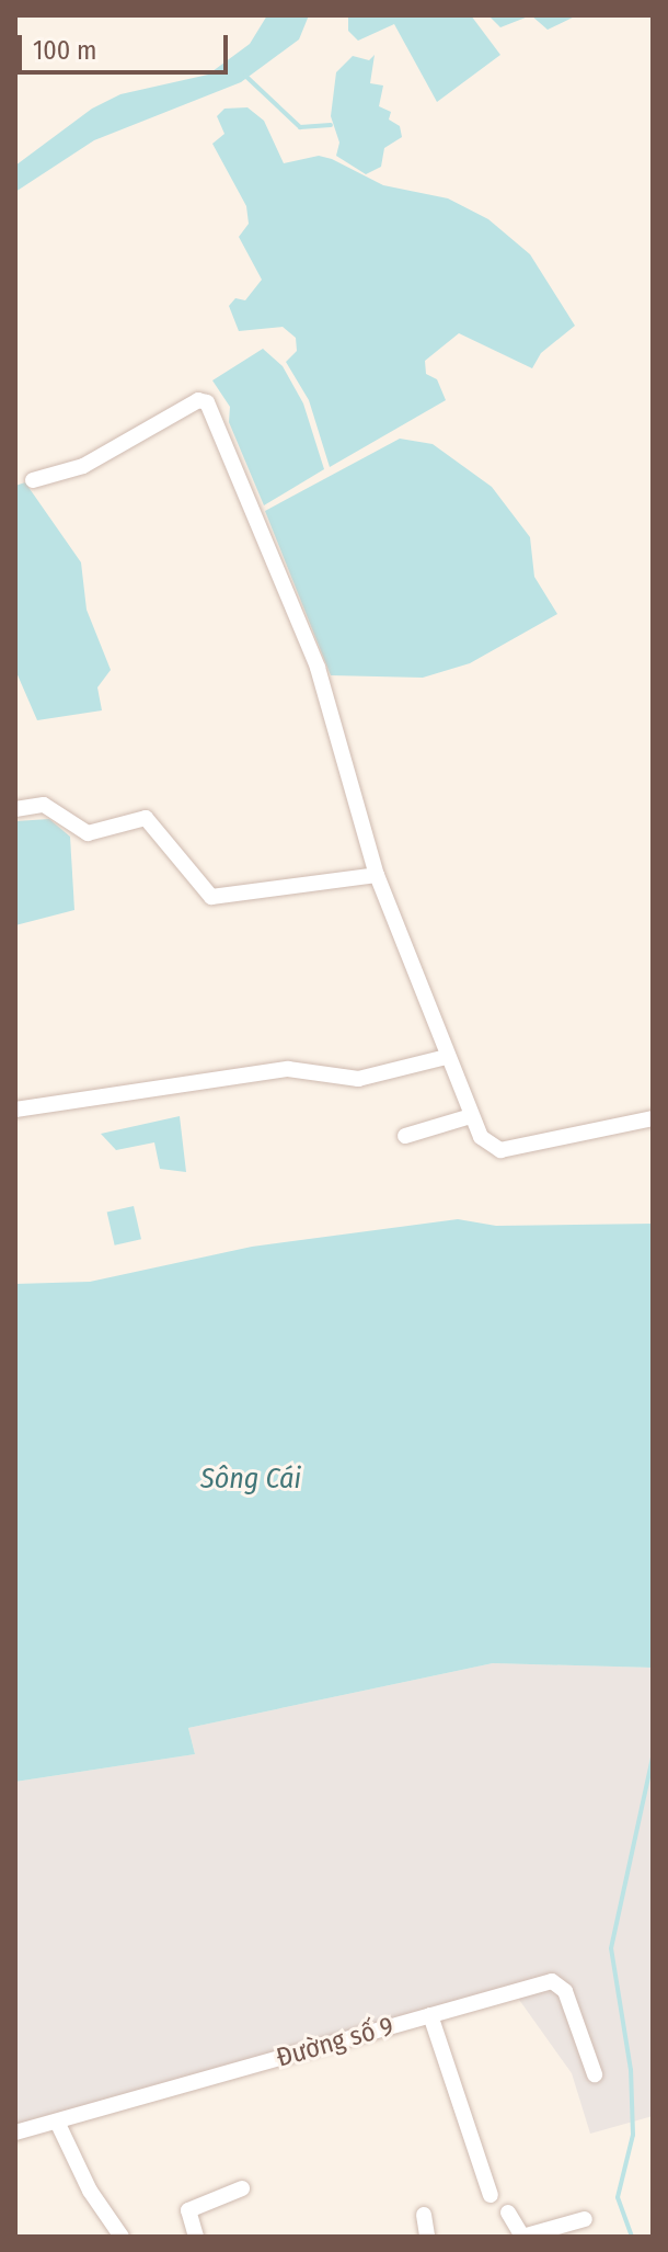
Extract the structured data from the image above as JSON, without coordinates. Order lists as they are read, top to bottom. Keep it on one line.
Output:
{"streets":{"street":["Đường số 9"]},"water":["Sông Cái"],"scale_bar":"100 m"}
